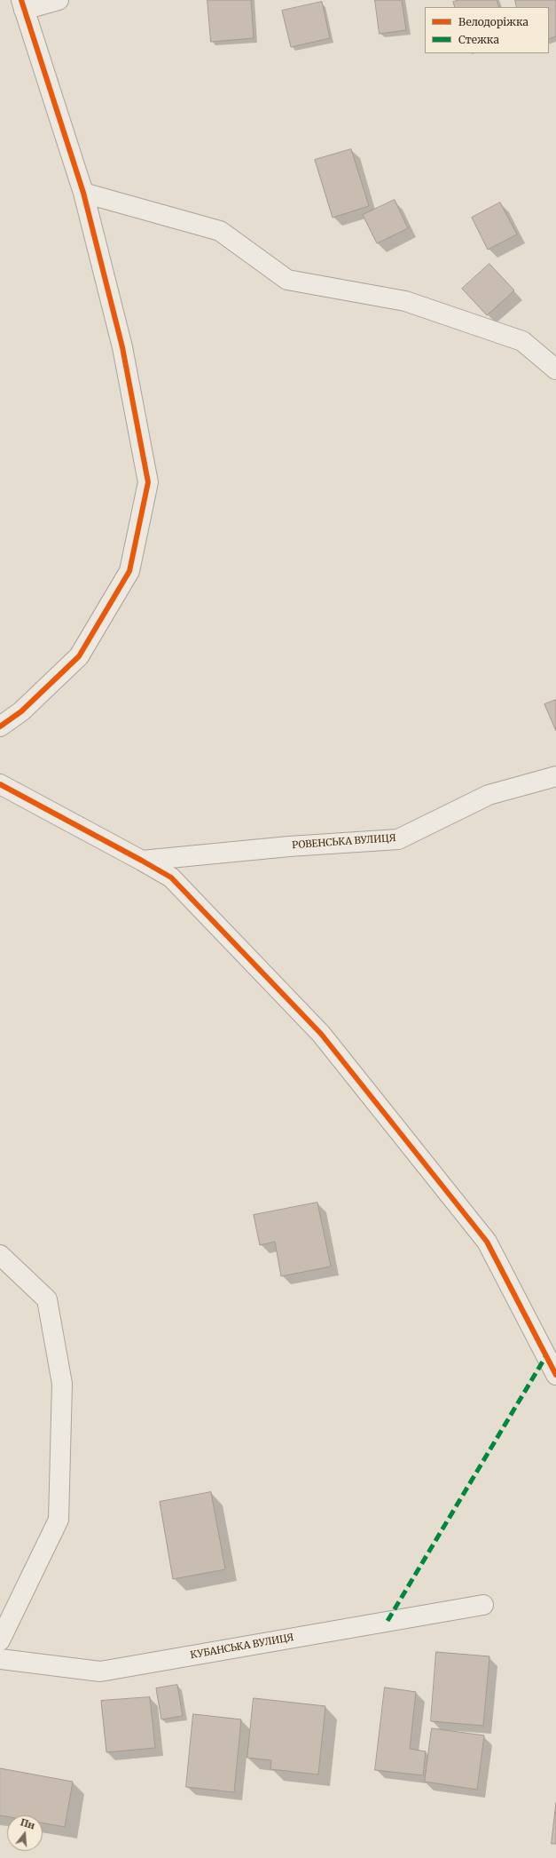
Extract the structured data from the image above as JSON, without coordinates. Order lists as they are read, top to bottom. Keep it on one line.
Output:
{"streets":{"street":["РОВЕНСЬКА ВУЛИЦЯ","КУБАНСЬКА ВУЛИЦЯ"]},"legend":["Велодоріжка","Стежка"],"north":"top"}
